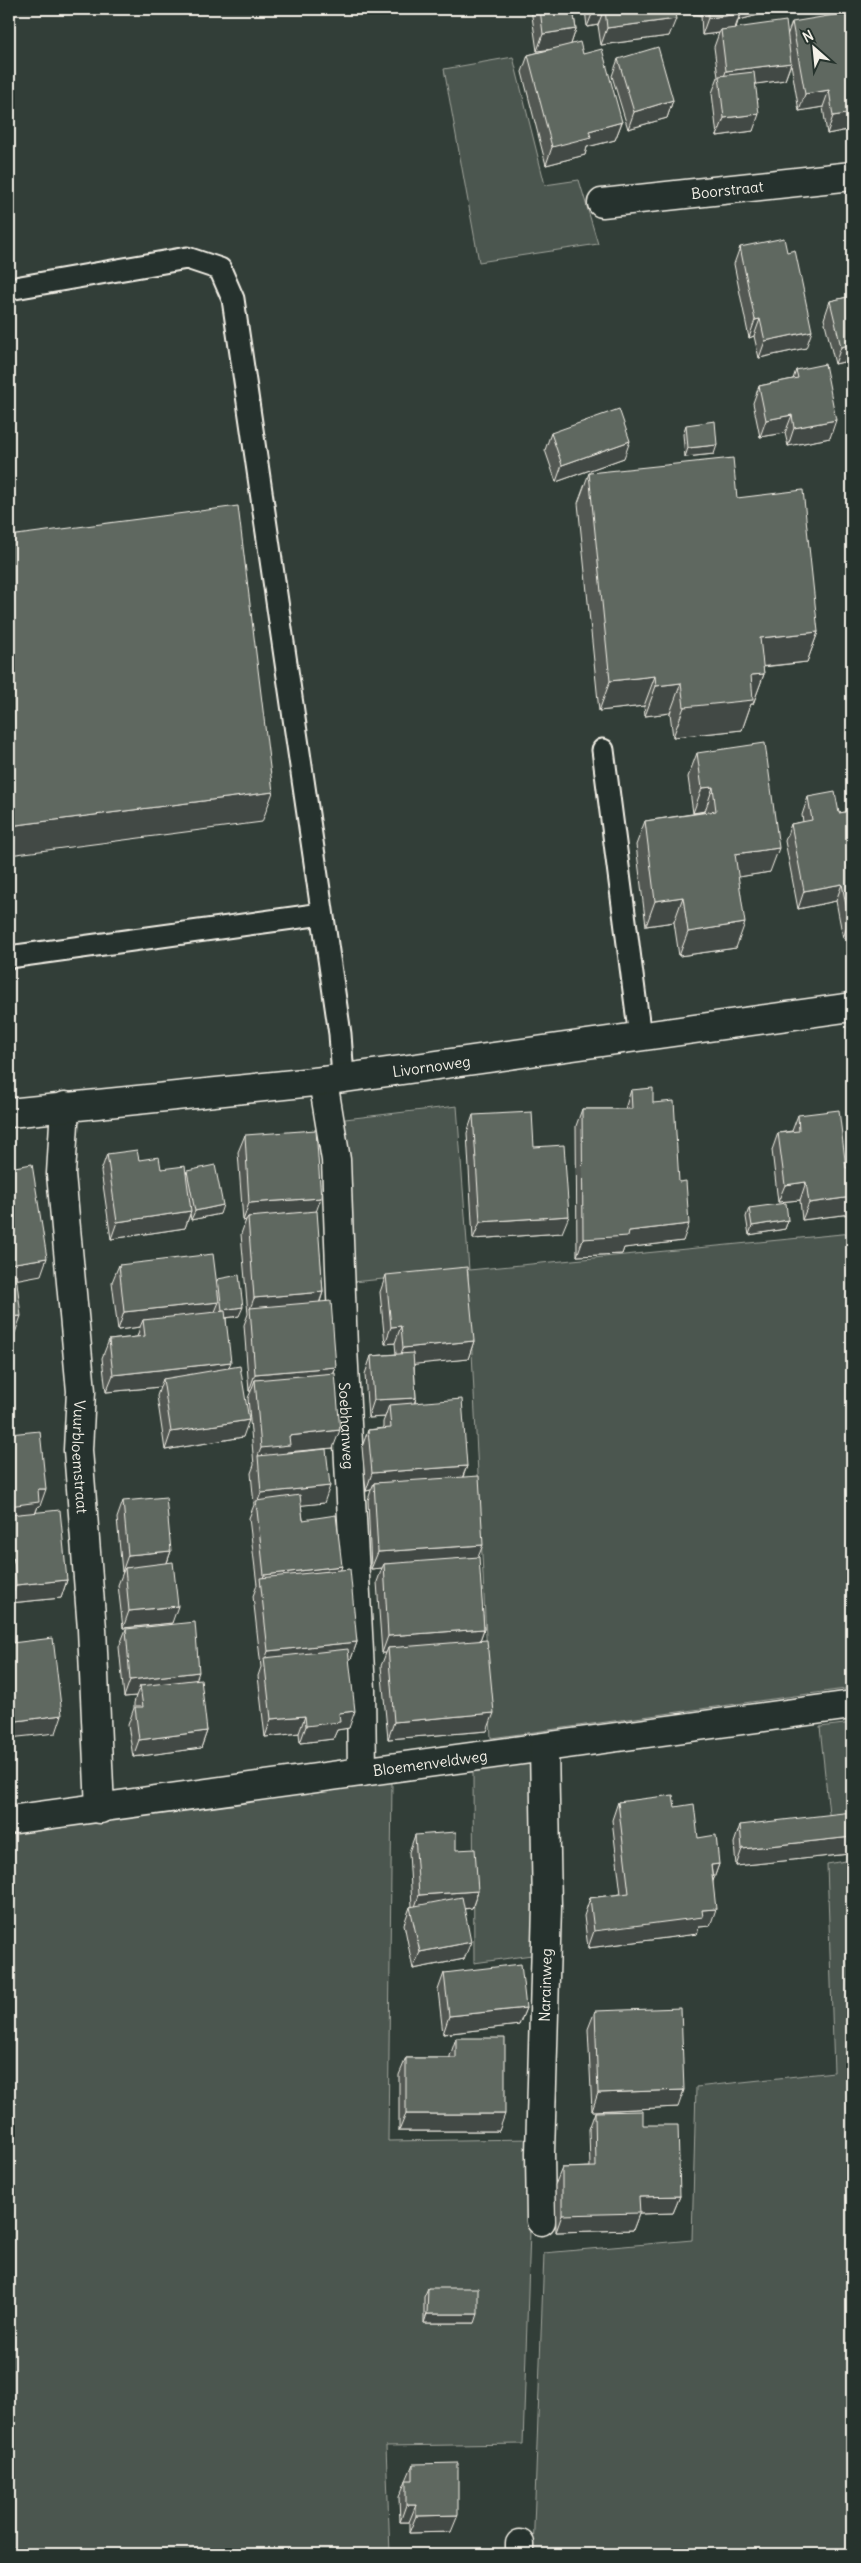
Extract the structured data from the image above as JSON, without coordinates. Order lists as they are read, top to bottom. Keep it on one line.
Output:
{"streets":{"street":["Boorstraat","Livornoweg","Soebhanweg","Vuurbloemstraat","Bloemenveldweg","Narainweg"]},"crossings":[["Livornoweg","Soebhanweg"],["Livornoweg","Vuurbloemstraat"],["Soebhanweg","Bloemenveldweg"],["Vuurbloemstraat","Bloemenveldweg"],["Bloemenveldweg","Narainweg"]],"north":"top left"}
